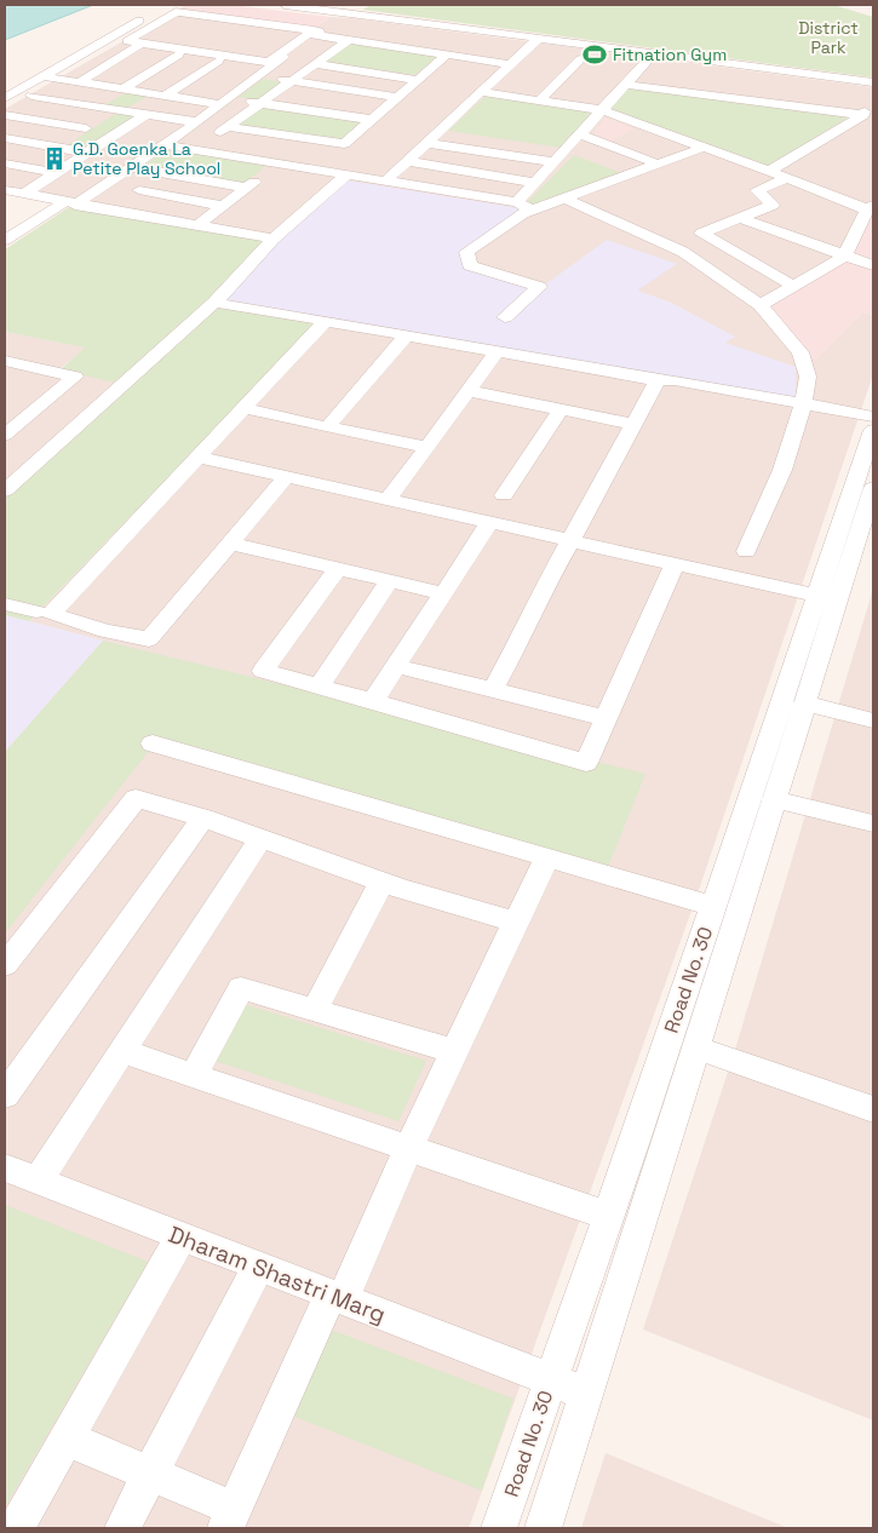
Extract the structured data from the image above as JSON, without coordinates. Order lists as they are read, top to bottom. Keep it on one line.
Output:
{"streets":{"street":["Road No. 30","Dharam Shastri Marg"]},"crossings":[["Road No. 30","Dharam Shastri Marg"]],"parks":["District Park"],"places":{"sports":["Fitnation Gym"],"building":["G.D. Goenka La Petite Play School"]}}
